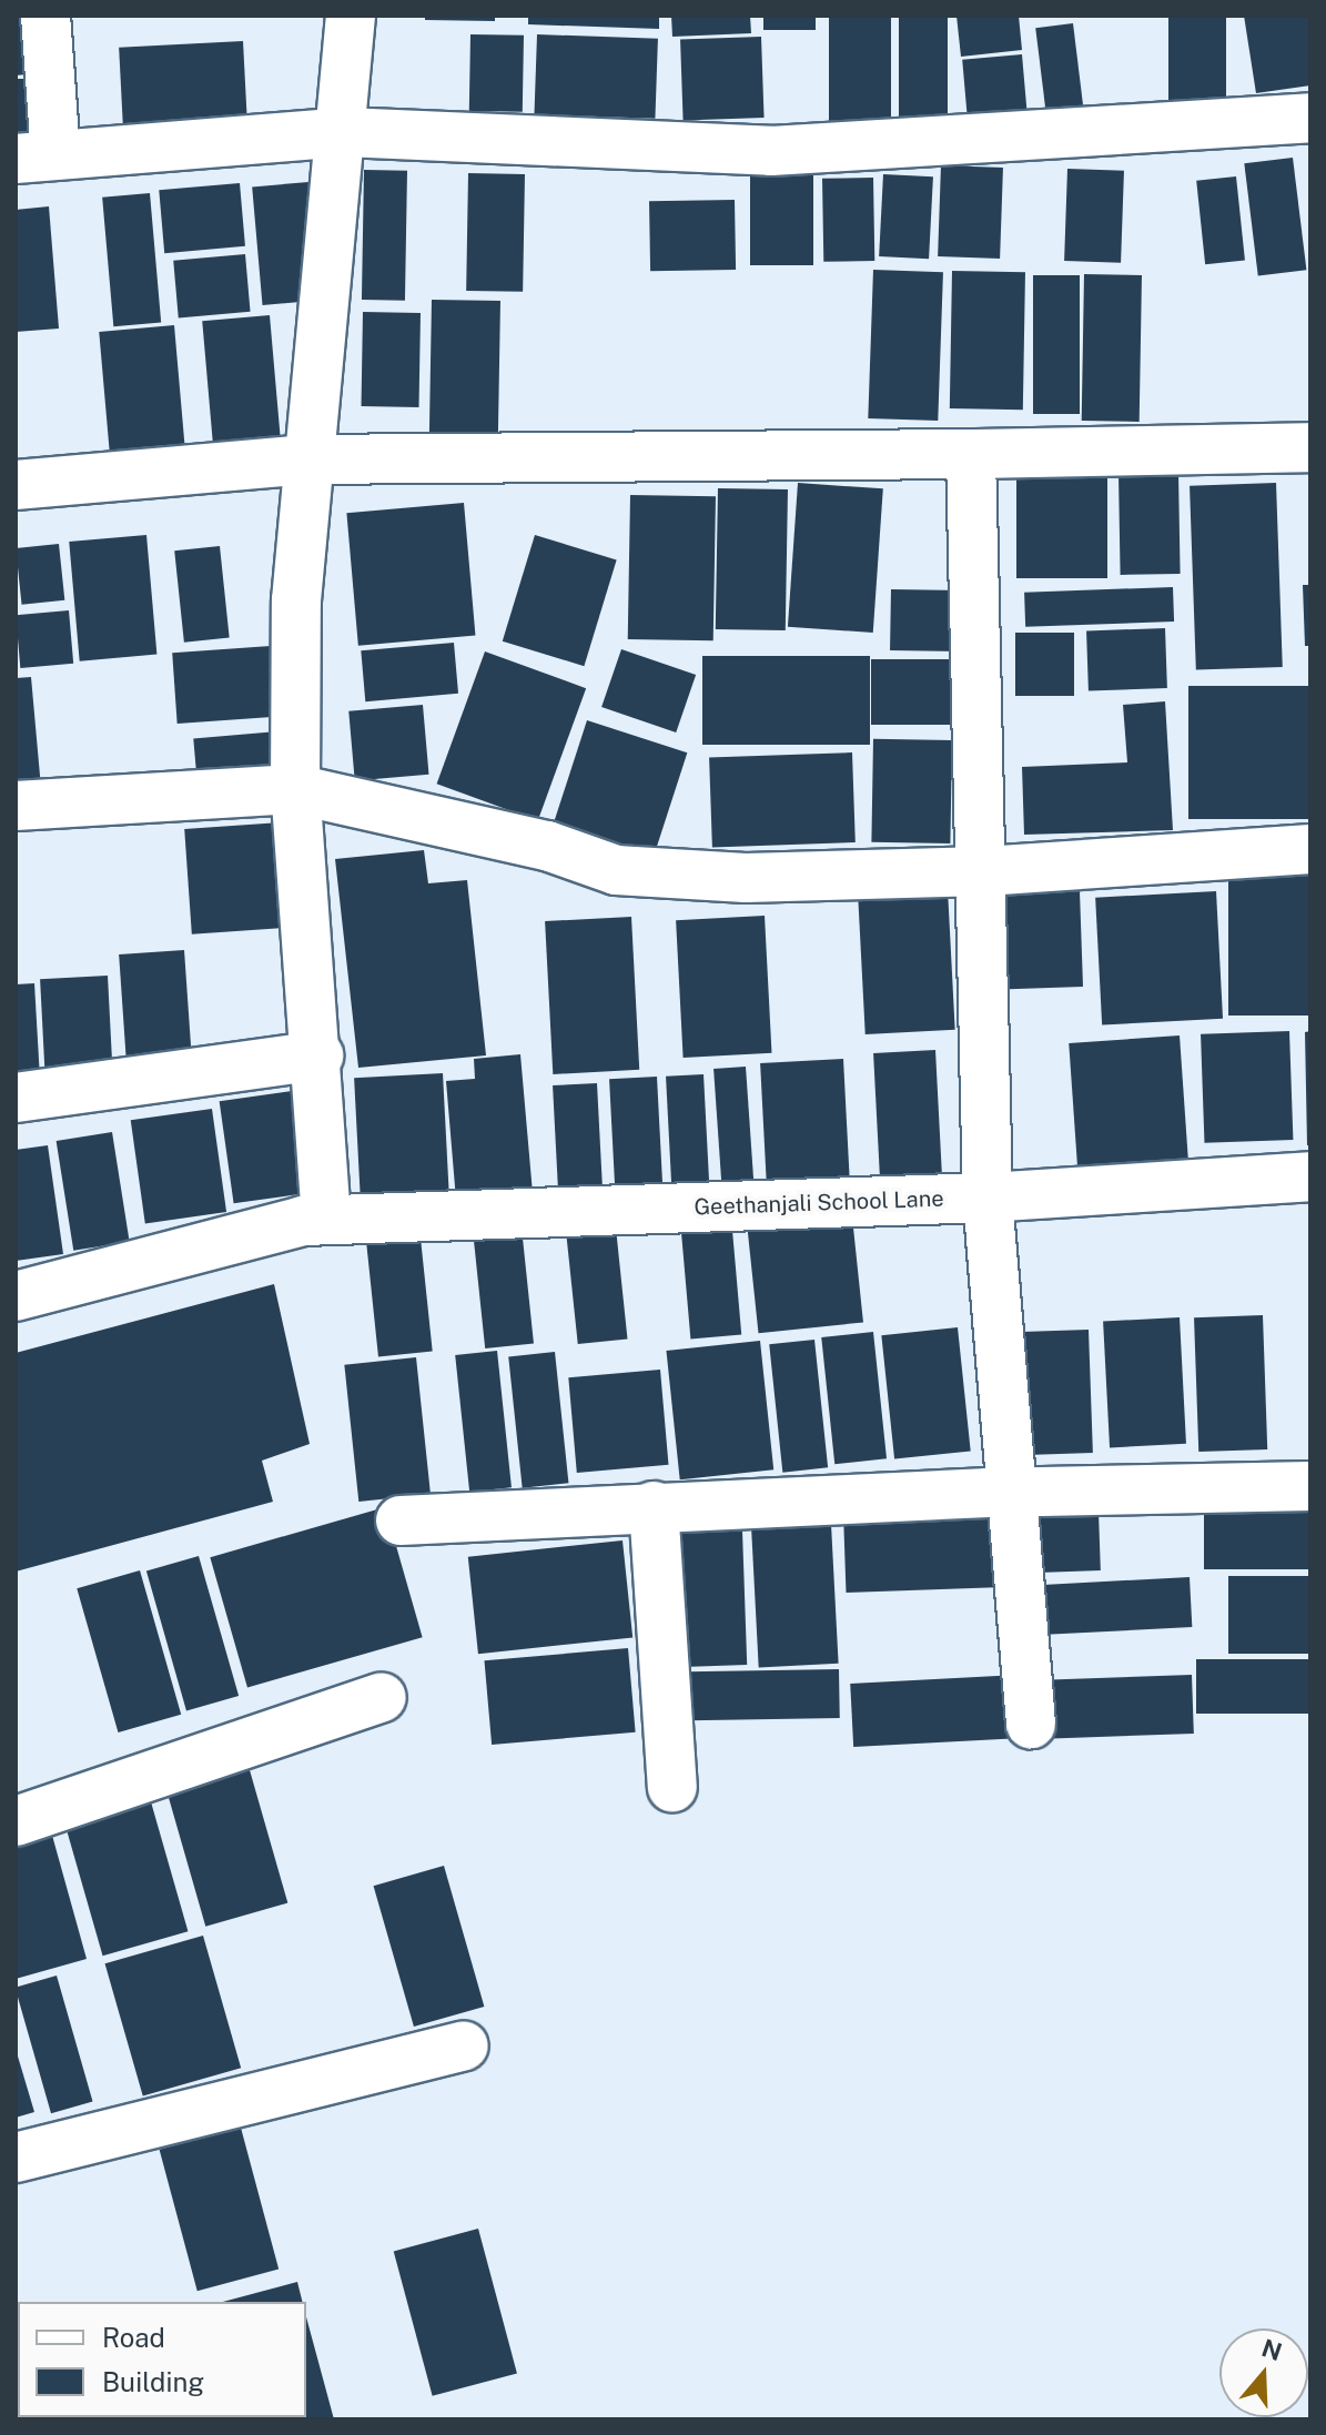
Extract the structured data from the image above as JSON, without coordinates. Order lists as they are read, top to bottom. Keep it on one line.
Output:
{"streets":{"street":["Geethanjali School Lane"]},"legend":["Road","Building"],"north":"top"}
